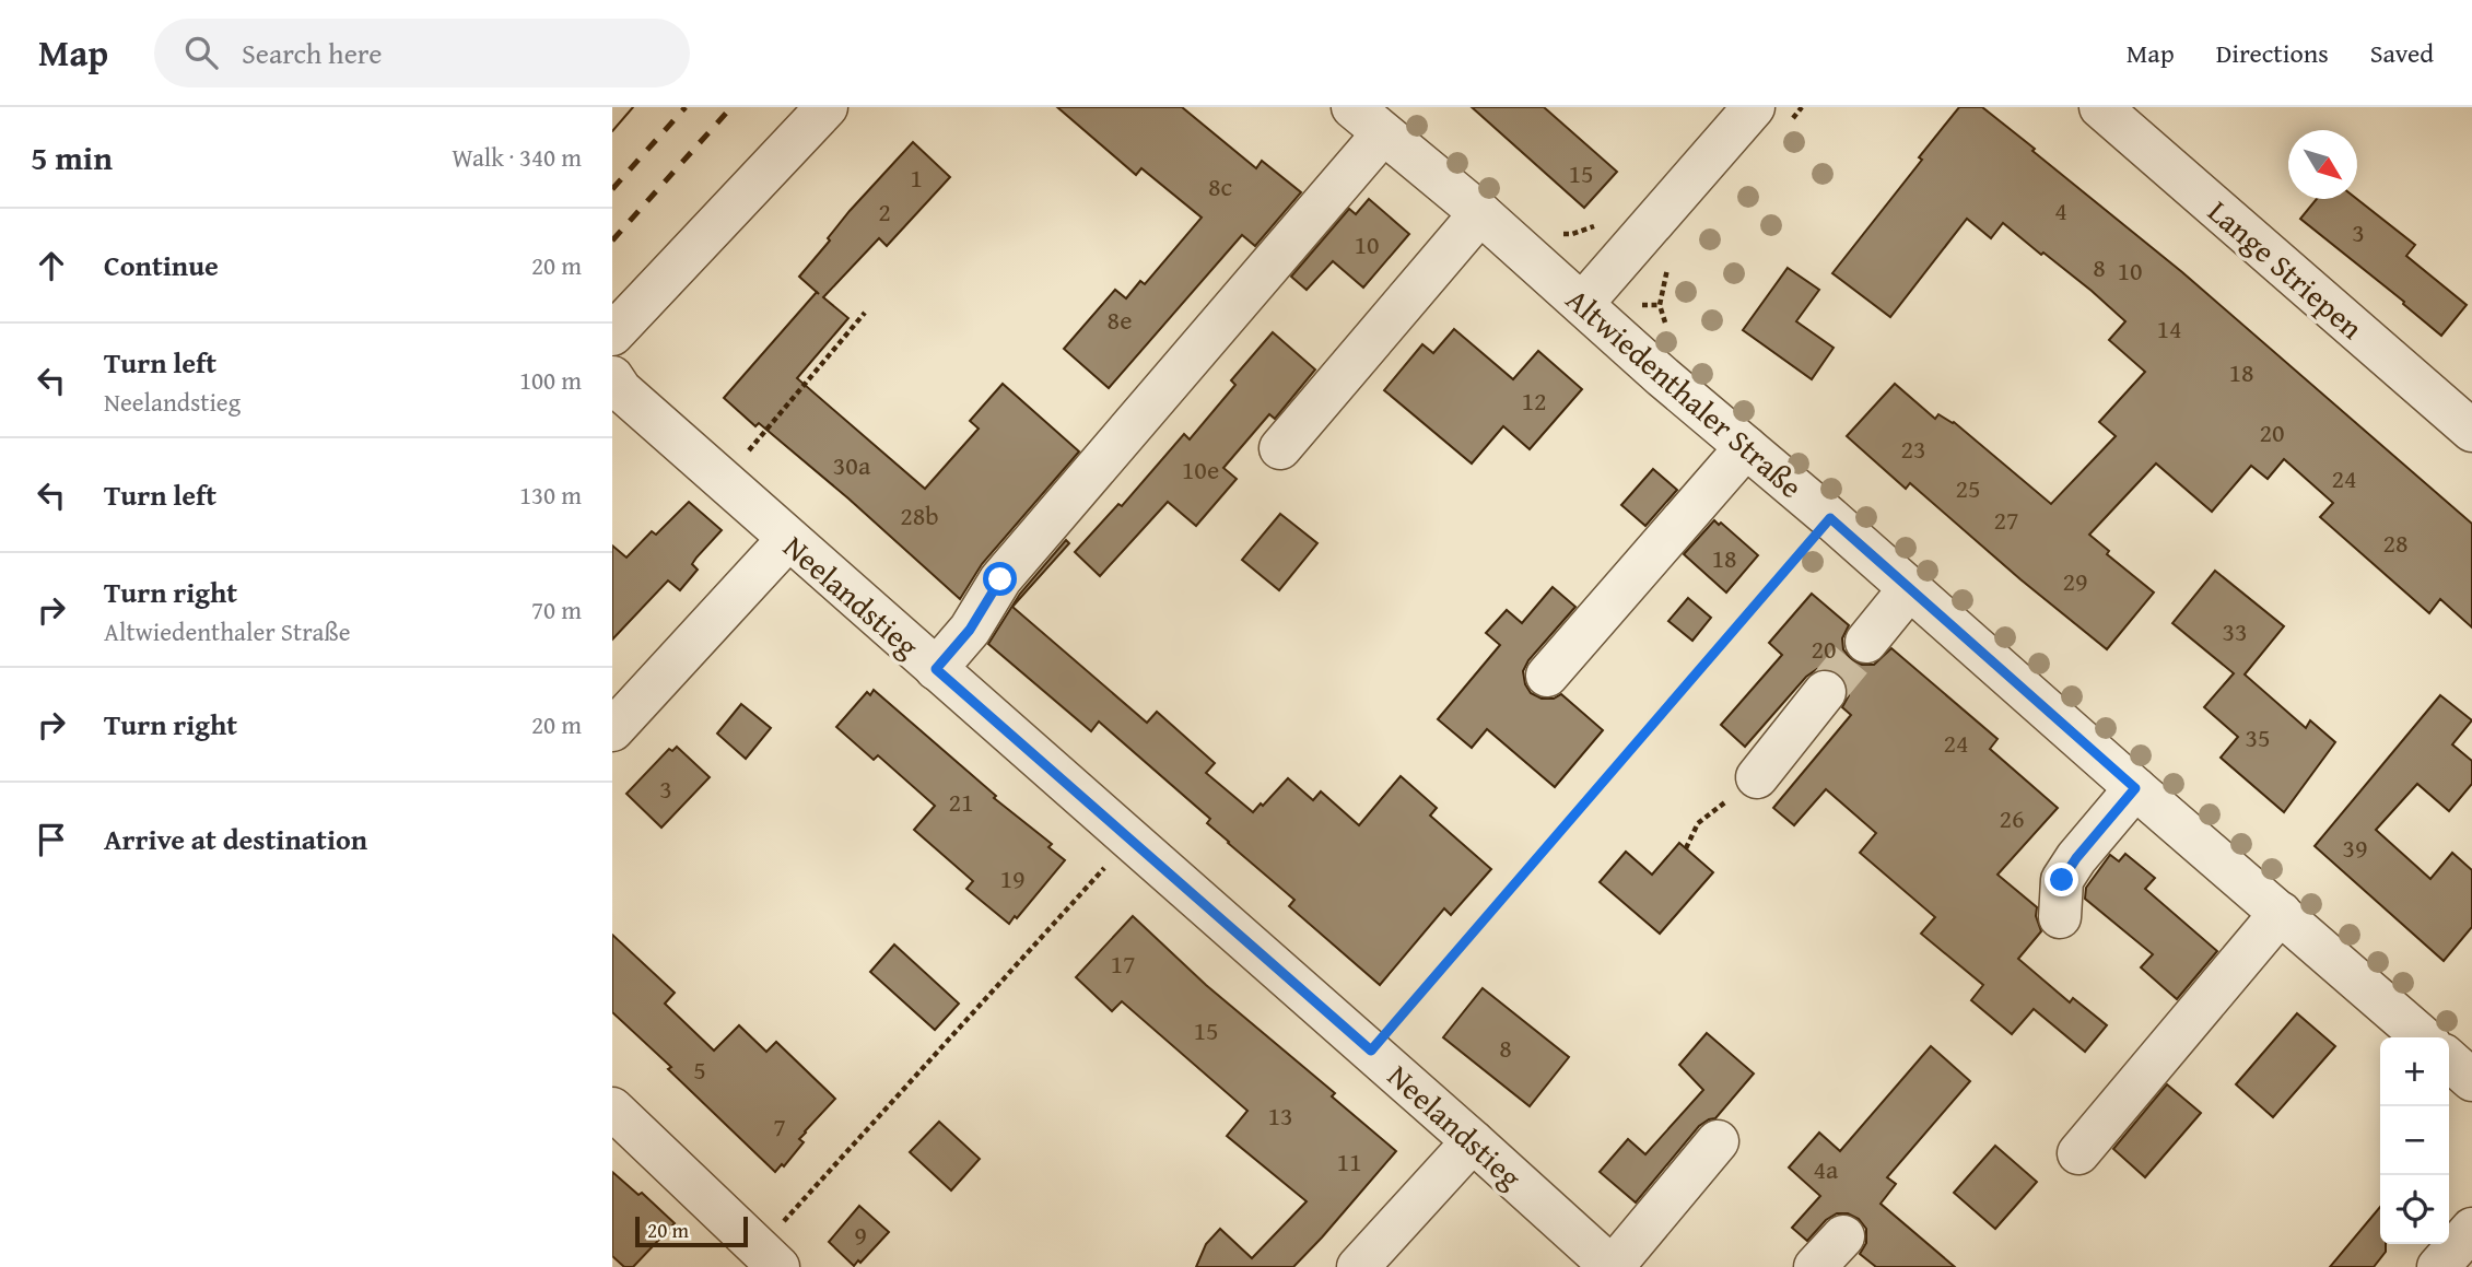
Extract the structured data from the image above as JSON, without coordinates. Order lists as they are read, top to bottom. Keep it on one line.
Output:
{"streets":{"street":["Lange Striepen","Altwiedenthaler Straße","Neelandstieg"]},"house_numbers":["15","1","8c","4","2","3","10","8","10","8e","14","18","12","20","23","30a","10e","24","25","28b","27","28","18","29","33","20","35","24","3","21","26","39","19","17","15","8","5","13","7","11","4a","9"],"scale_bar":"20 m","north":"bottom right","page":{"header":"Map","search":"Search here","nav":["Map","Directions","Saved"],"heading":["5 min","Walk · 340 m"],"list":[["Continue","20 m"],["Turn left","Neelandstieg","100 m"],["Turn left","130 m"],["Turn right","Altwiedenthaler Straße","70 m"],["Turn right","20 m"],"Arrive at destination"],"map_buttons":["+","−"],"scale":"20 m"}}
